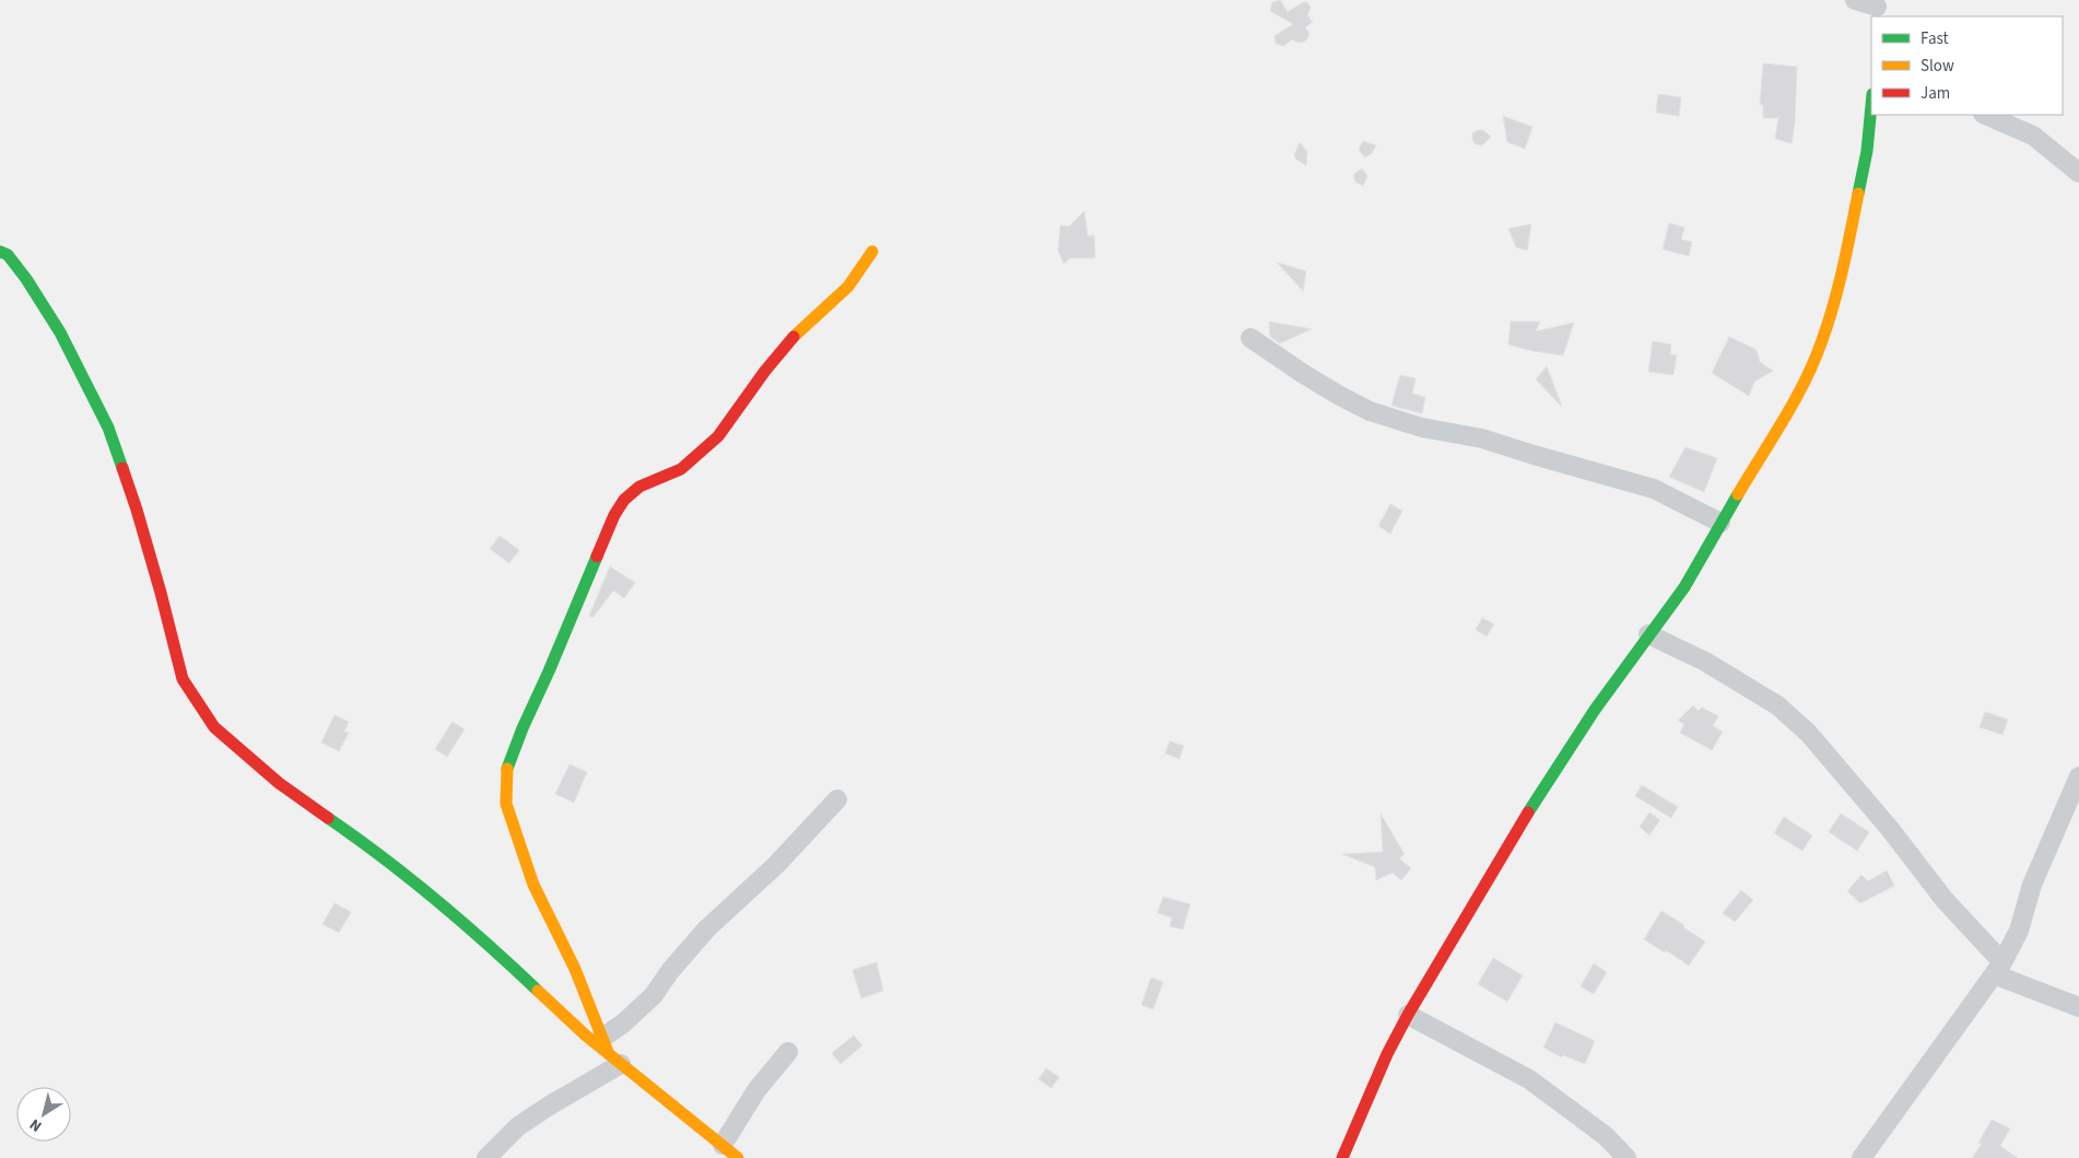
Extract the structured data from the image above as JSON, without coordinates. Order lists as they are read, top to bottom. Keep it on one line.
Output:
{"legend":["Fast","Slow","Jam"],"north":"bottom left"}
